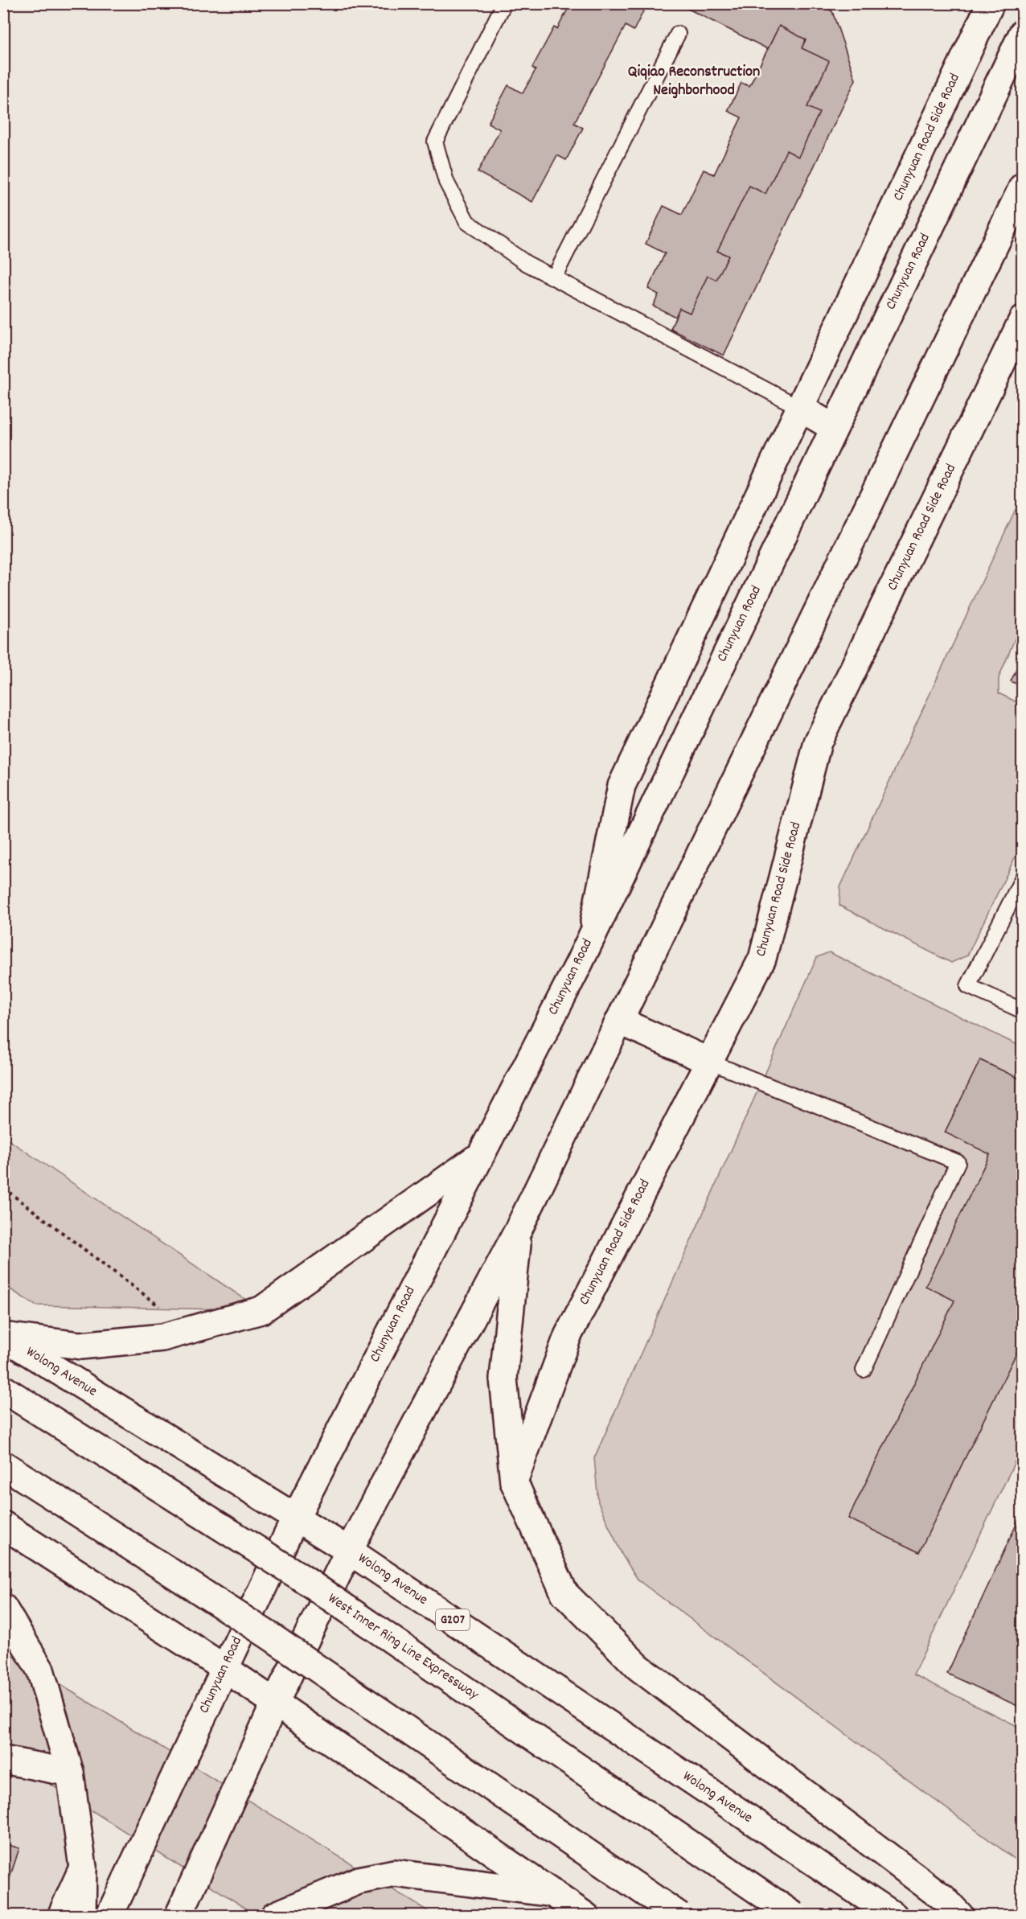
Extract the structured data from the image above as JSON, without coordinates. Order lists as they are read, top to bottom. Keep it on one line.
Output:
{"streets":{"main road":["Chunyuan Road Side Road","Chunyuan Road","Wolong Avenue","G207","West Inner Ring Line Expressway"]},"crossings":[["Chunyuan Road Side Road","Chunyuan Road"],["Chunyuan Road","Wolong Avenue"]],"districts":["Qiqiao Reconstruction Neighborhood"]}
